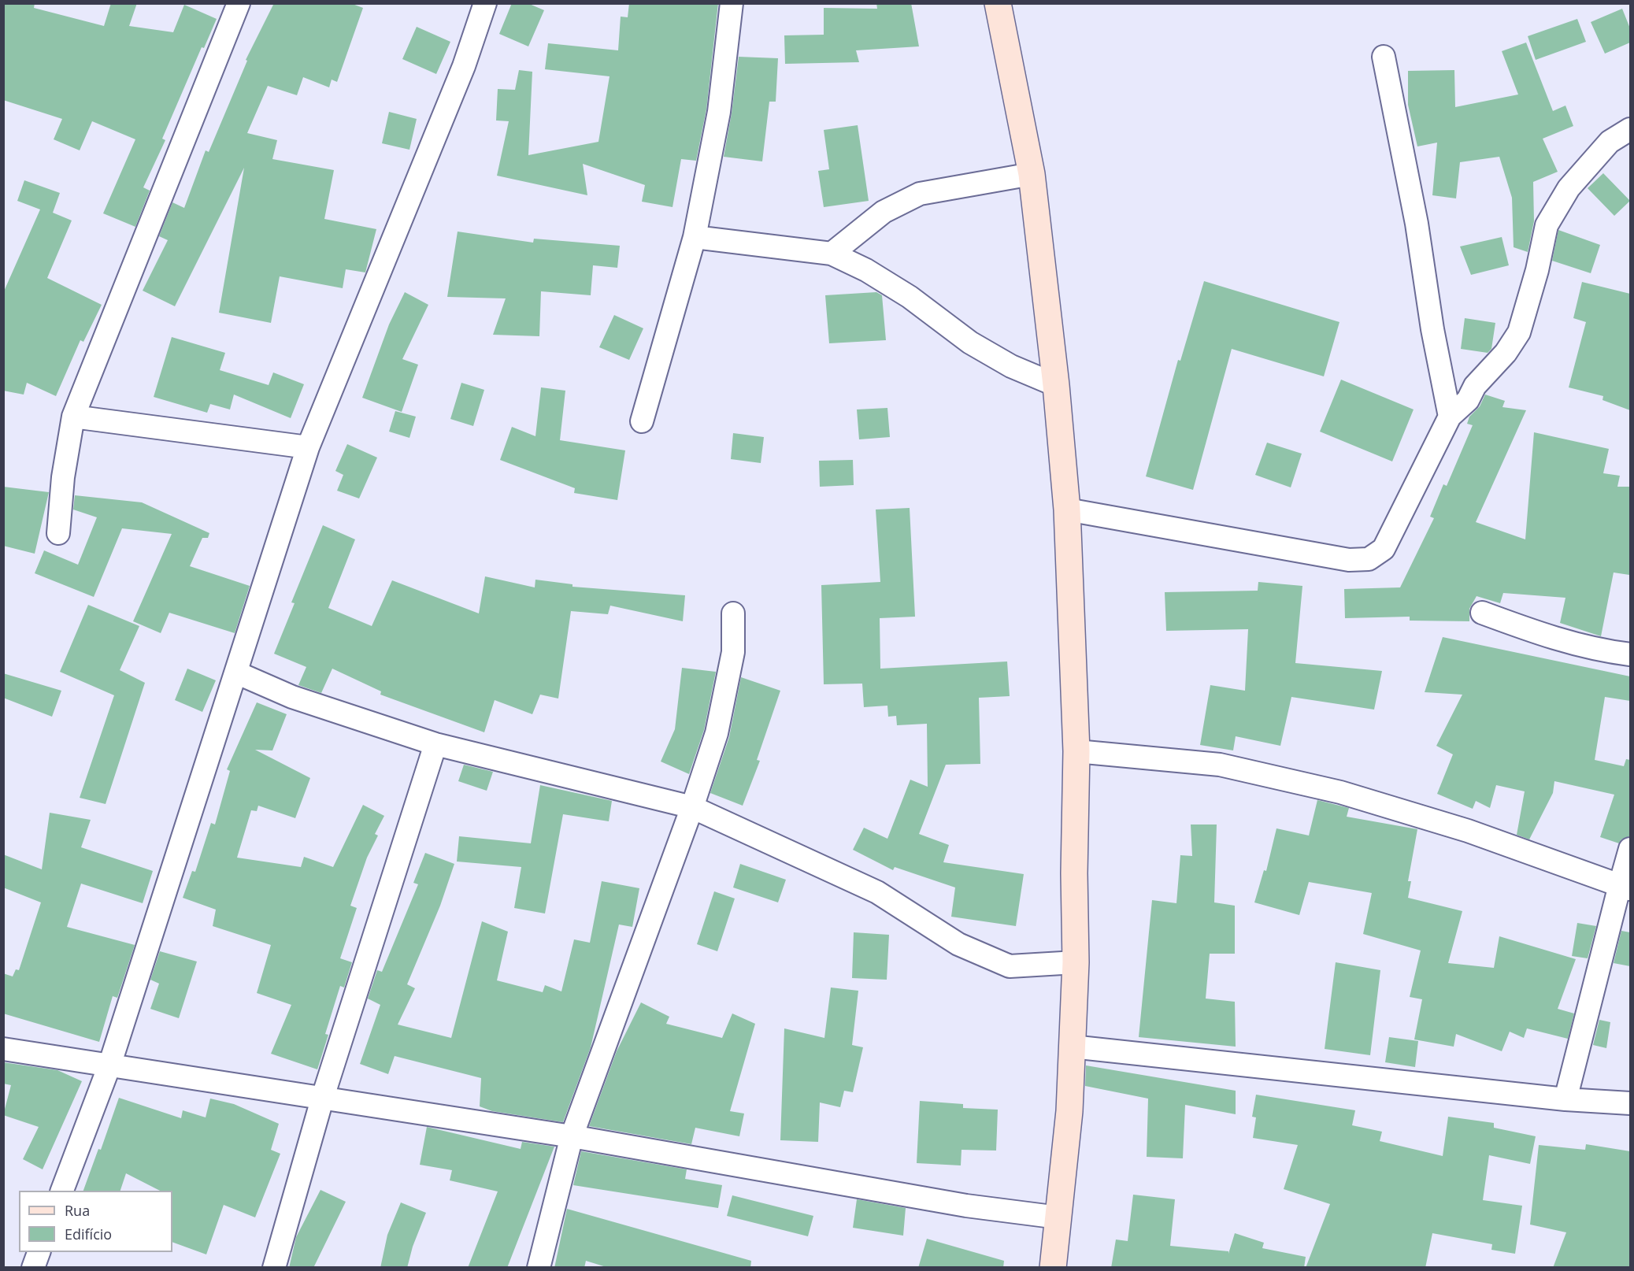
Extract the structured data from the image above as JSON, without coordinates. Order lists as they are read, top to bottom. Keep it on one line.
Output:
{"legend":["Rua","Edifício"]}
